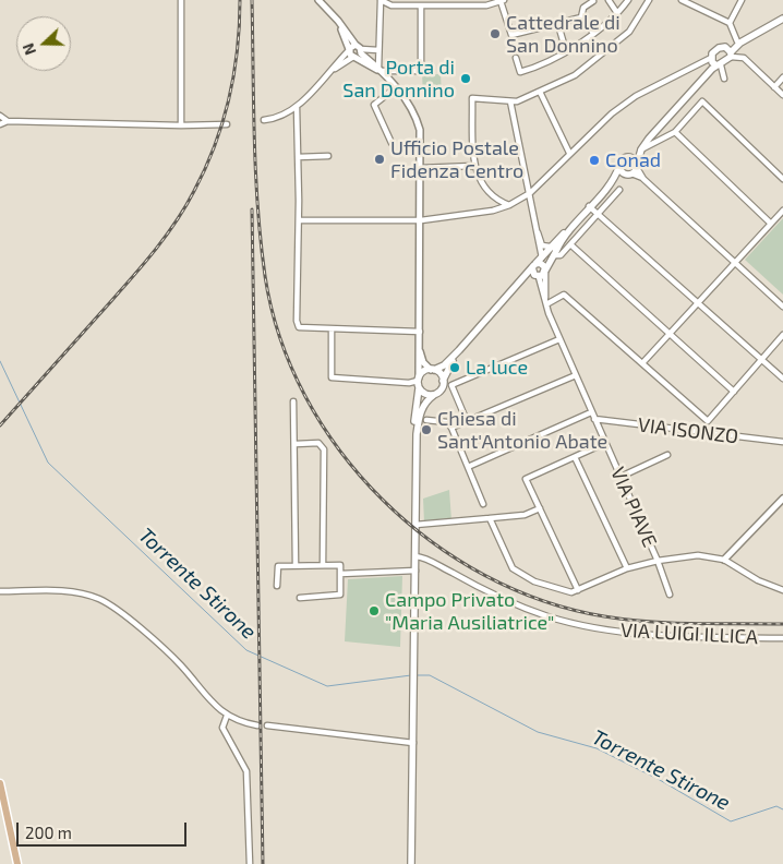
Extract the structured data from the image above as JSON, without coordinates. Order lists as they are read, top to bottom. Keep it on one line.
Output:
{"streets":{"street":["VIA ISONZO","VIA PIAVE","VIA LUIGI ILLICA"]},"crossings":[["VIA ISONZO","VIA PIAVE"]],"water":["Torrente Stirone"],"places":["Cattedrale di San Donnino","Porta di San Donnino","Ufficio Postale Fidenza Centro","Conad","La luce","Chiesa di Sant'Antonio Abate","Campo Privato \"Maria Ausiliatrice\""],"scale_bar":"200 m","north":"left"}
